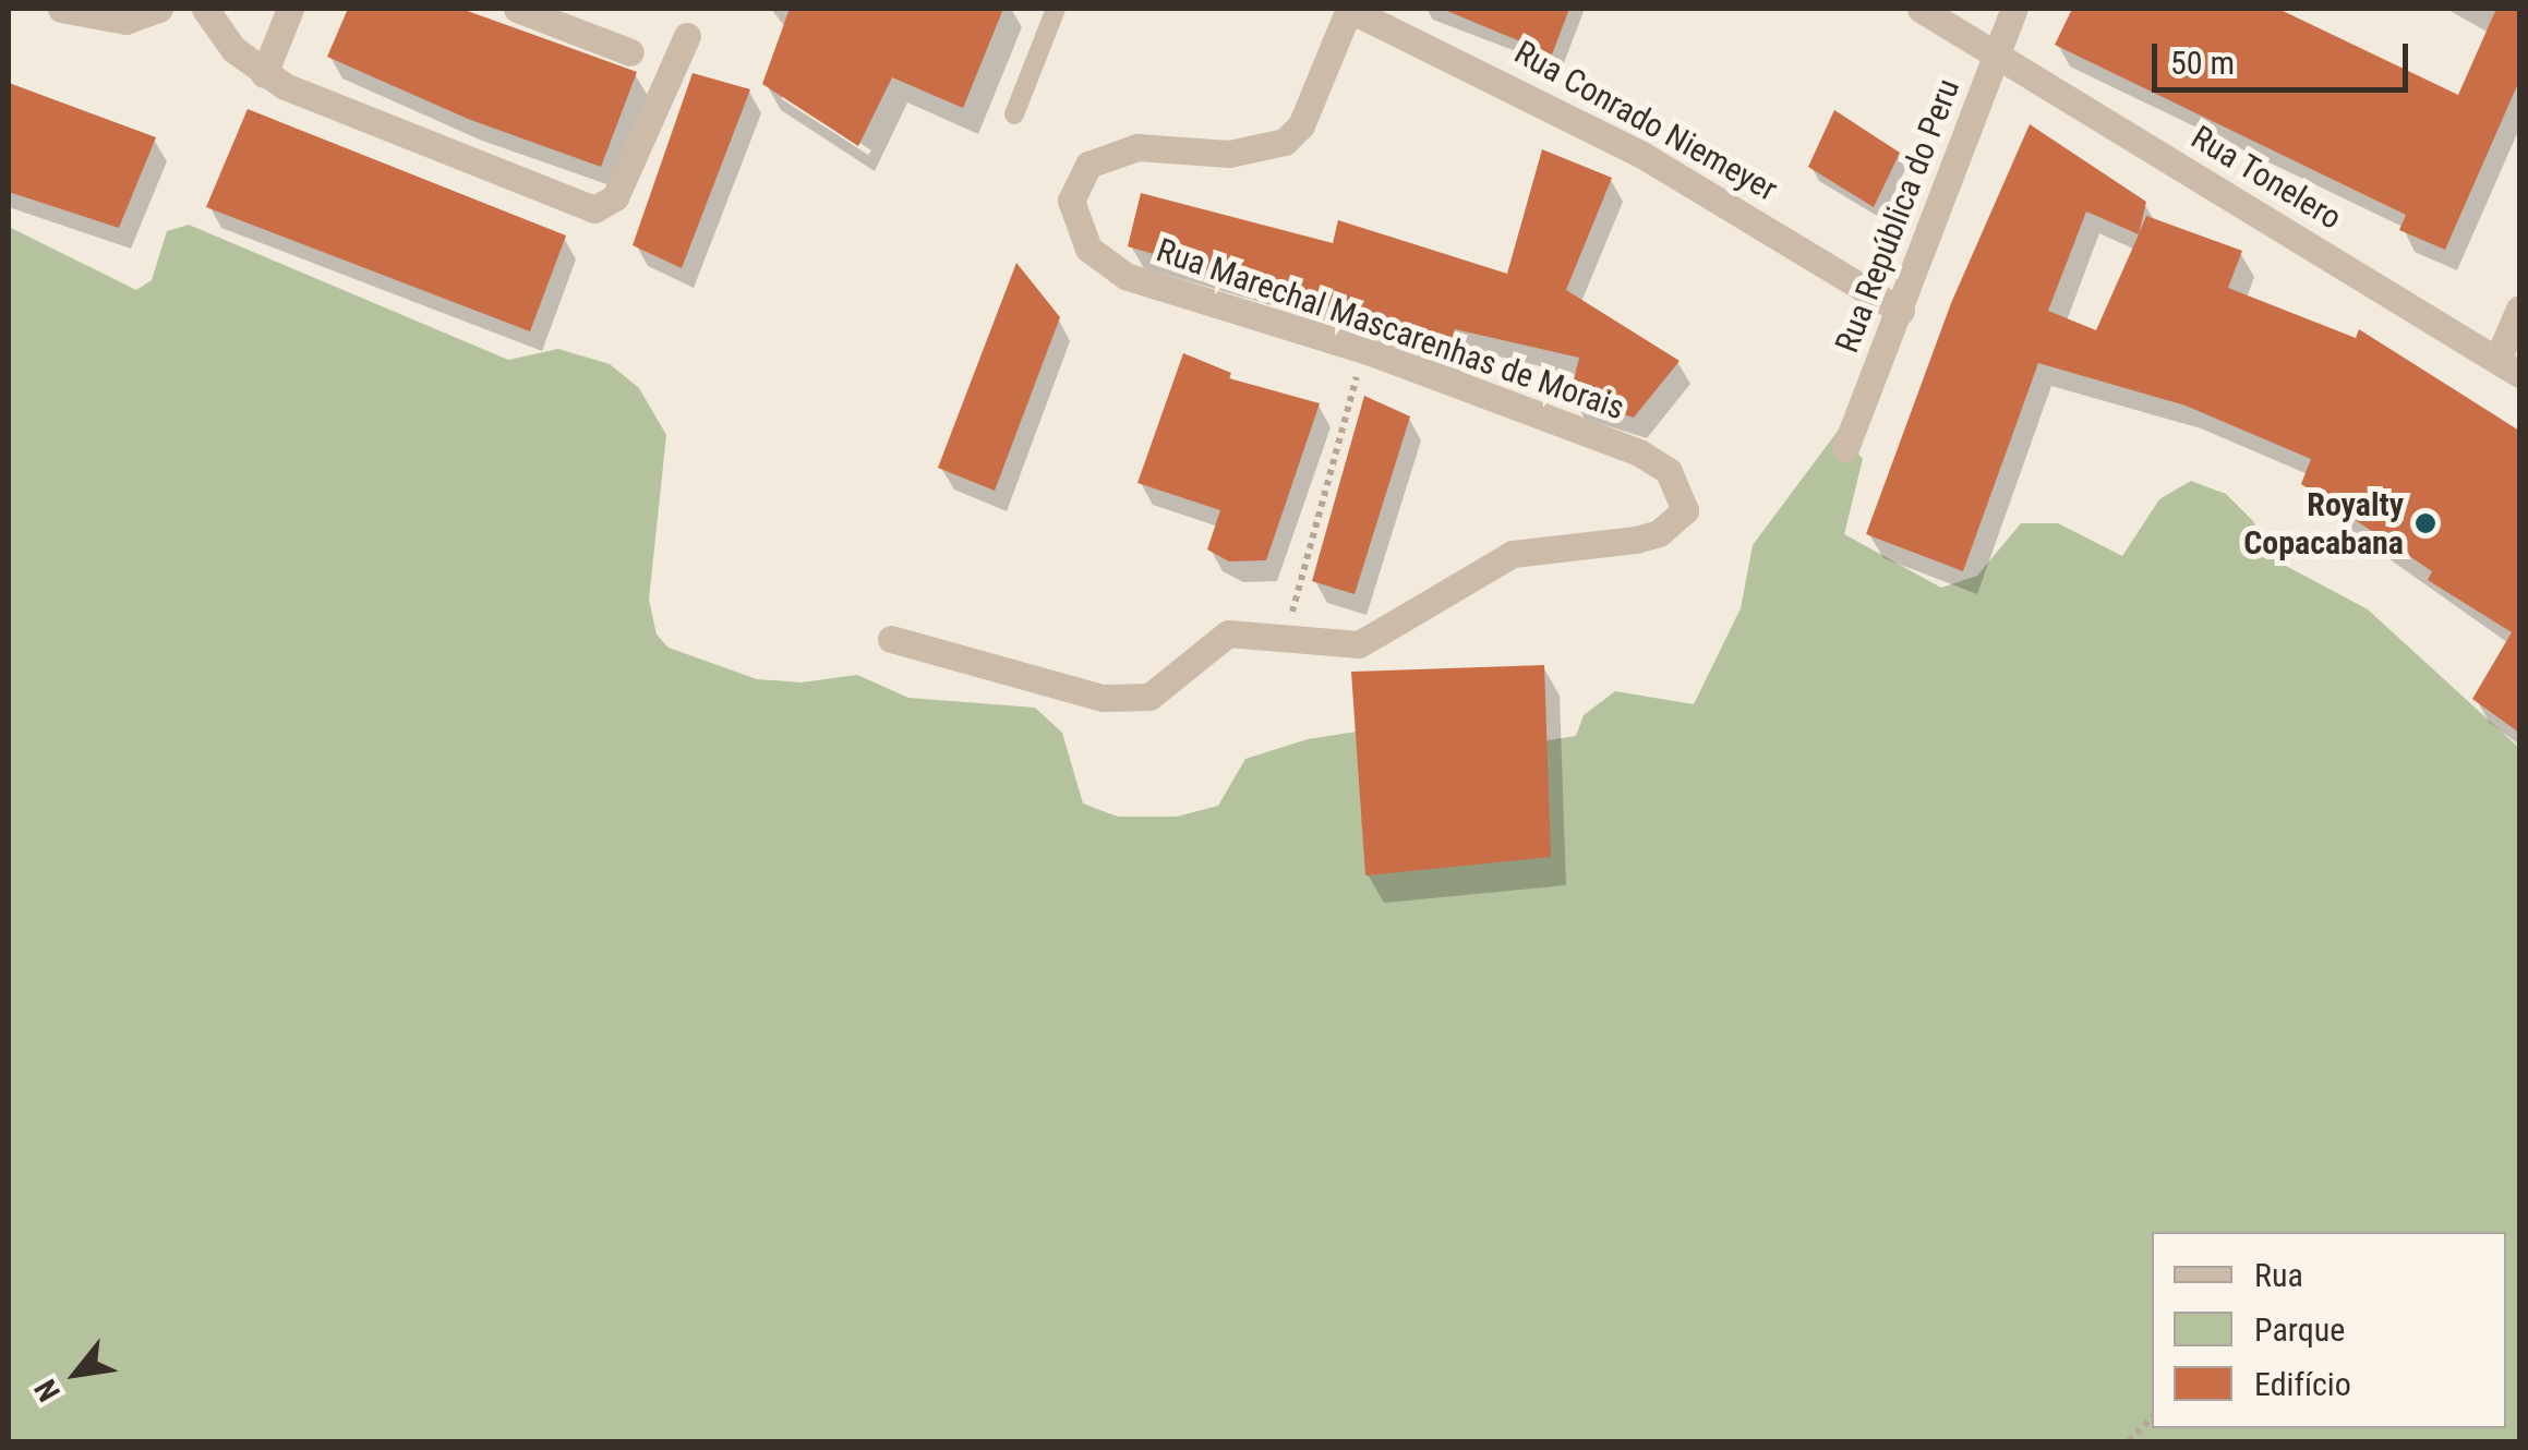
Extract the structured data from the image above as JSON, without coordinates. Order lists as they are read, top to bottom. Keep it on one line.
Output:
{"streets":{"street":["Rua Conrado Niemeyer","Rua Tonelero","Rua República do Peru","Rua Marechal Mascarenhas de Morais"]},"crossings":[["Rua Conrado Niemeyer","Rua República do Peru"],["Rua Conrado Niemeyer","Rua Marechal Mascarenhas de Morais"],["Rua Tonelero","Rua República do Peru"]],"places":["Royalty Copacabana"],"legend":["Rua","Parque","Edifício"],"scale_bar":"50 m","north":"bottom left"}
